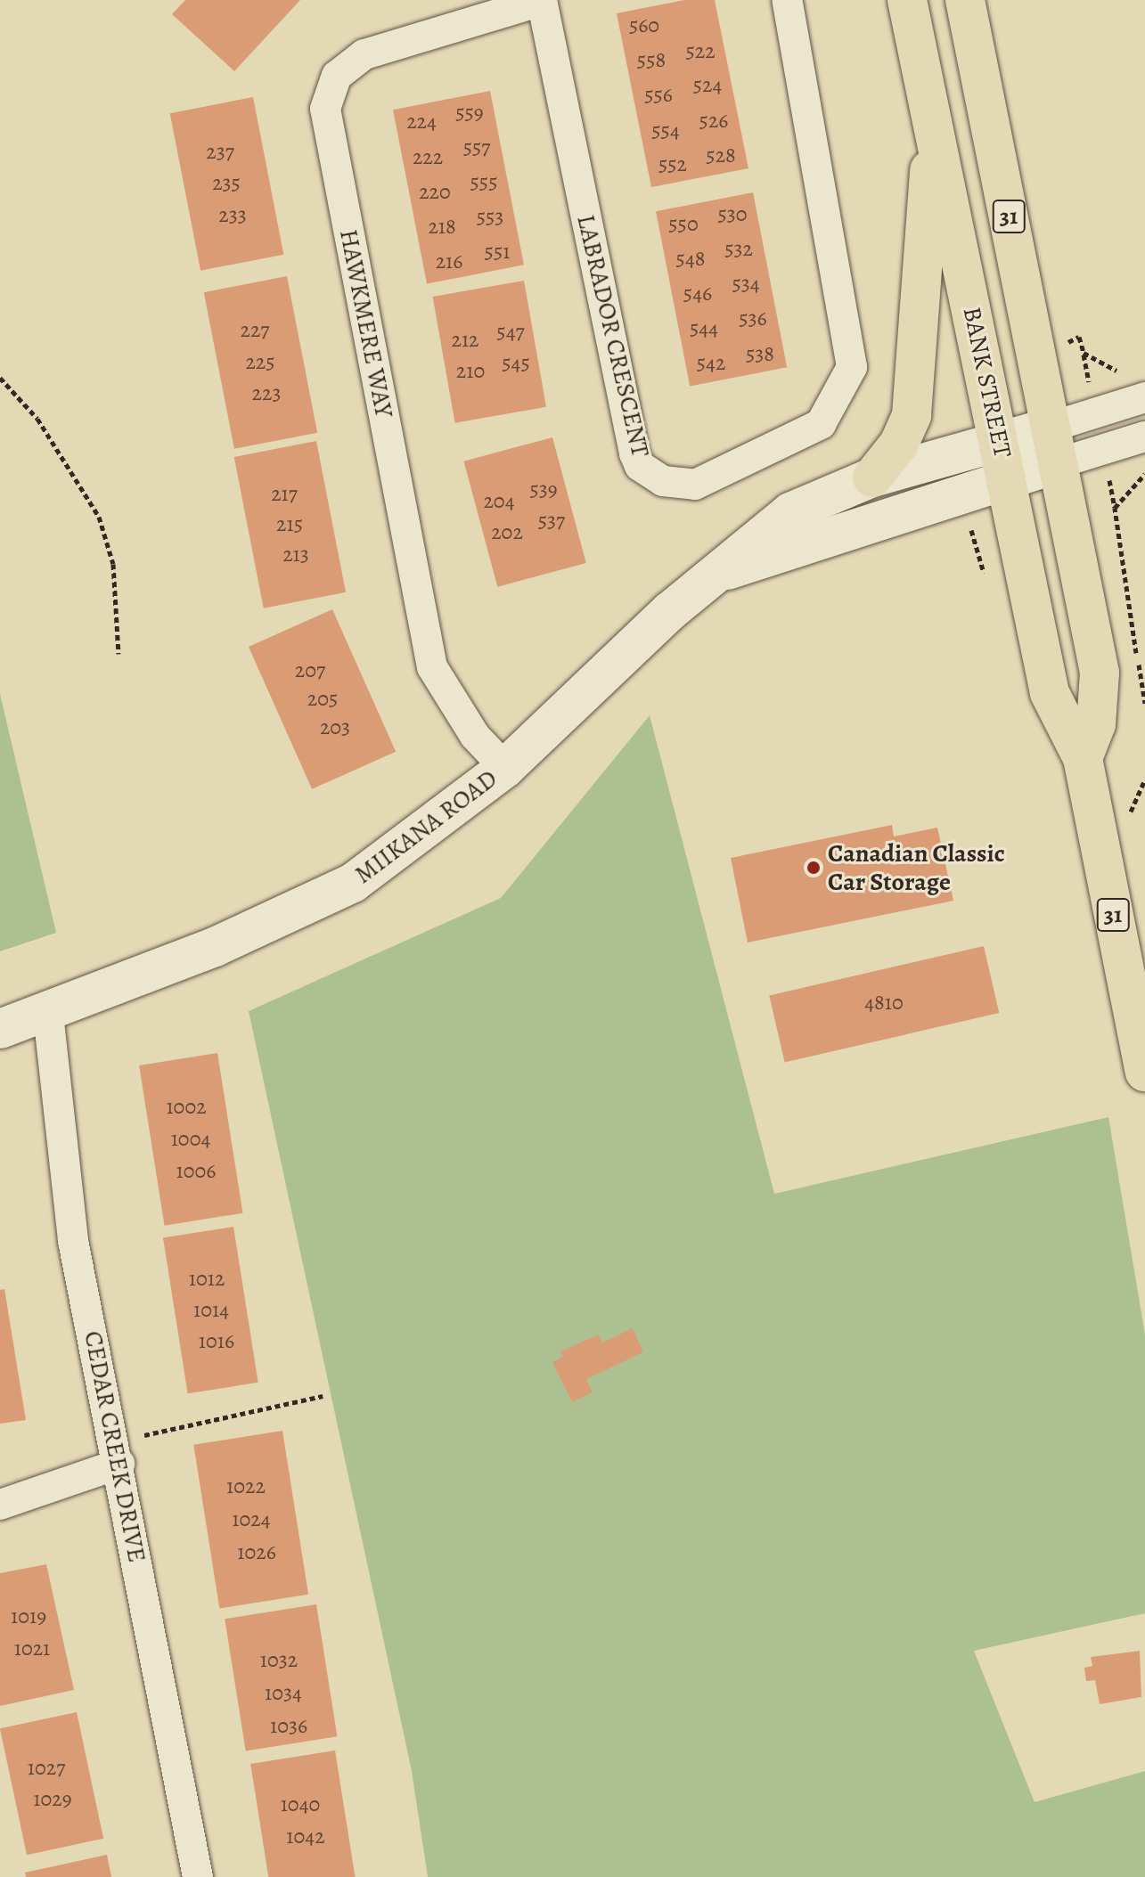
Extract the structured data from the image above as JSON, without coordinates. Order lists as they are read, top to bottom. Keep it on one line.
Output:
{"streets":{"main road":["31","BANK STREET"],"street":["HAWKMERE WAY","LABRADOR CRESCENT","MIIKANA ROAD","CEDAR CREEK DRIVE"]},"crossings":[["31","BANK STREET"],["31","MIIKANA ROAD"],["HAWKMERE WAY","LABRADOR CRESCENT"],["HAWKMERE WAY","MIIKANA ROAD"],["BANK STREET","MIIKANA ROAD"],["MIIKANA ROAD","CEDAR CREEK DRIVE"]],"places":["Canadian Classic Car Storage"],"house_numbers":["560","522","558","524","556","559","526","224","554","557","237","528","222","552","555","235","220","530","233","553","550","218","532","551","548","216","534","546","536","544","227","547","212","538","225","545","542","210","223","539","217","204","537","215","202","213","207","205","203","4810","1002","1004","1006","1012","1014","1016","1022","1024","1026","1019","1021","1032","1034","1036","1027","1029","1040","1042"]}
